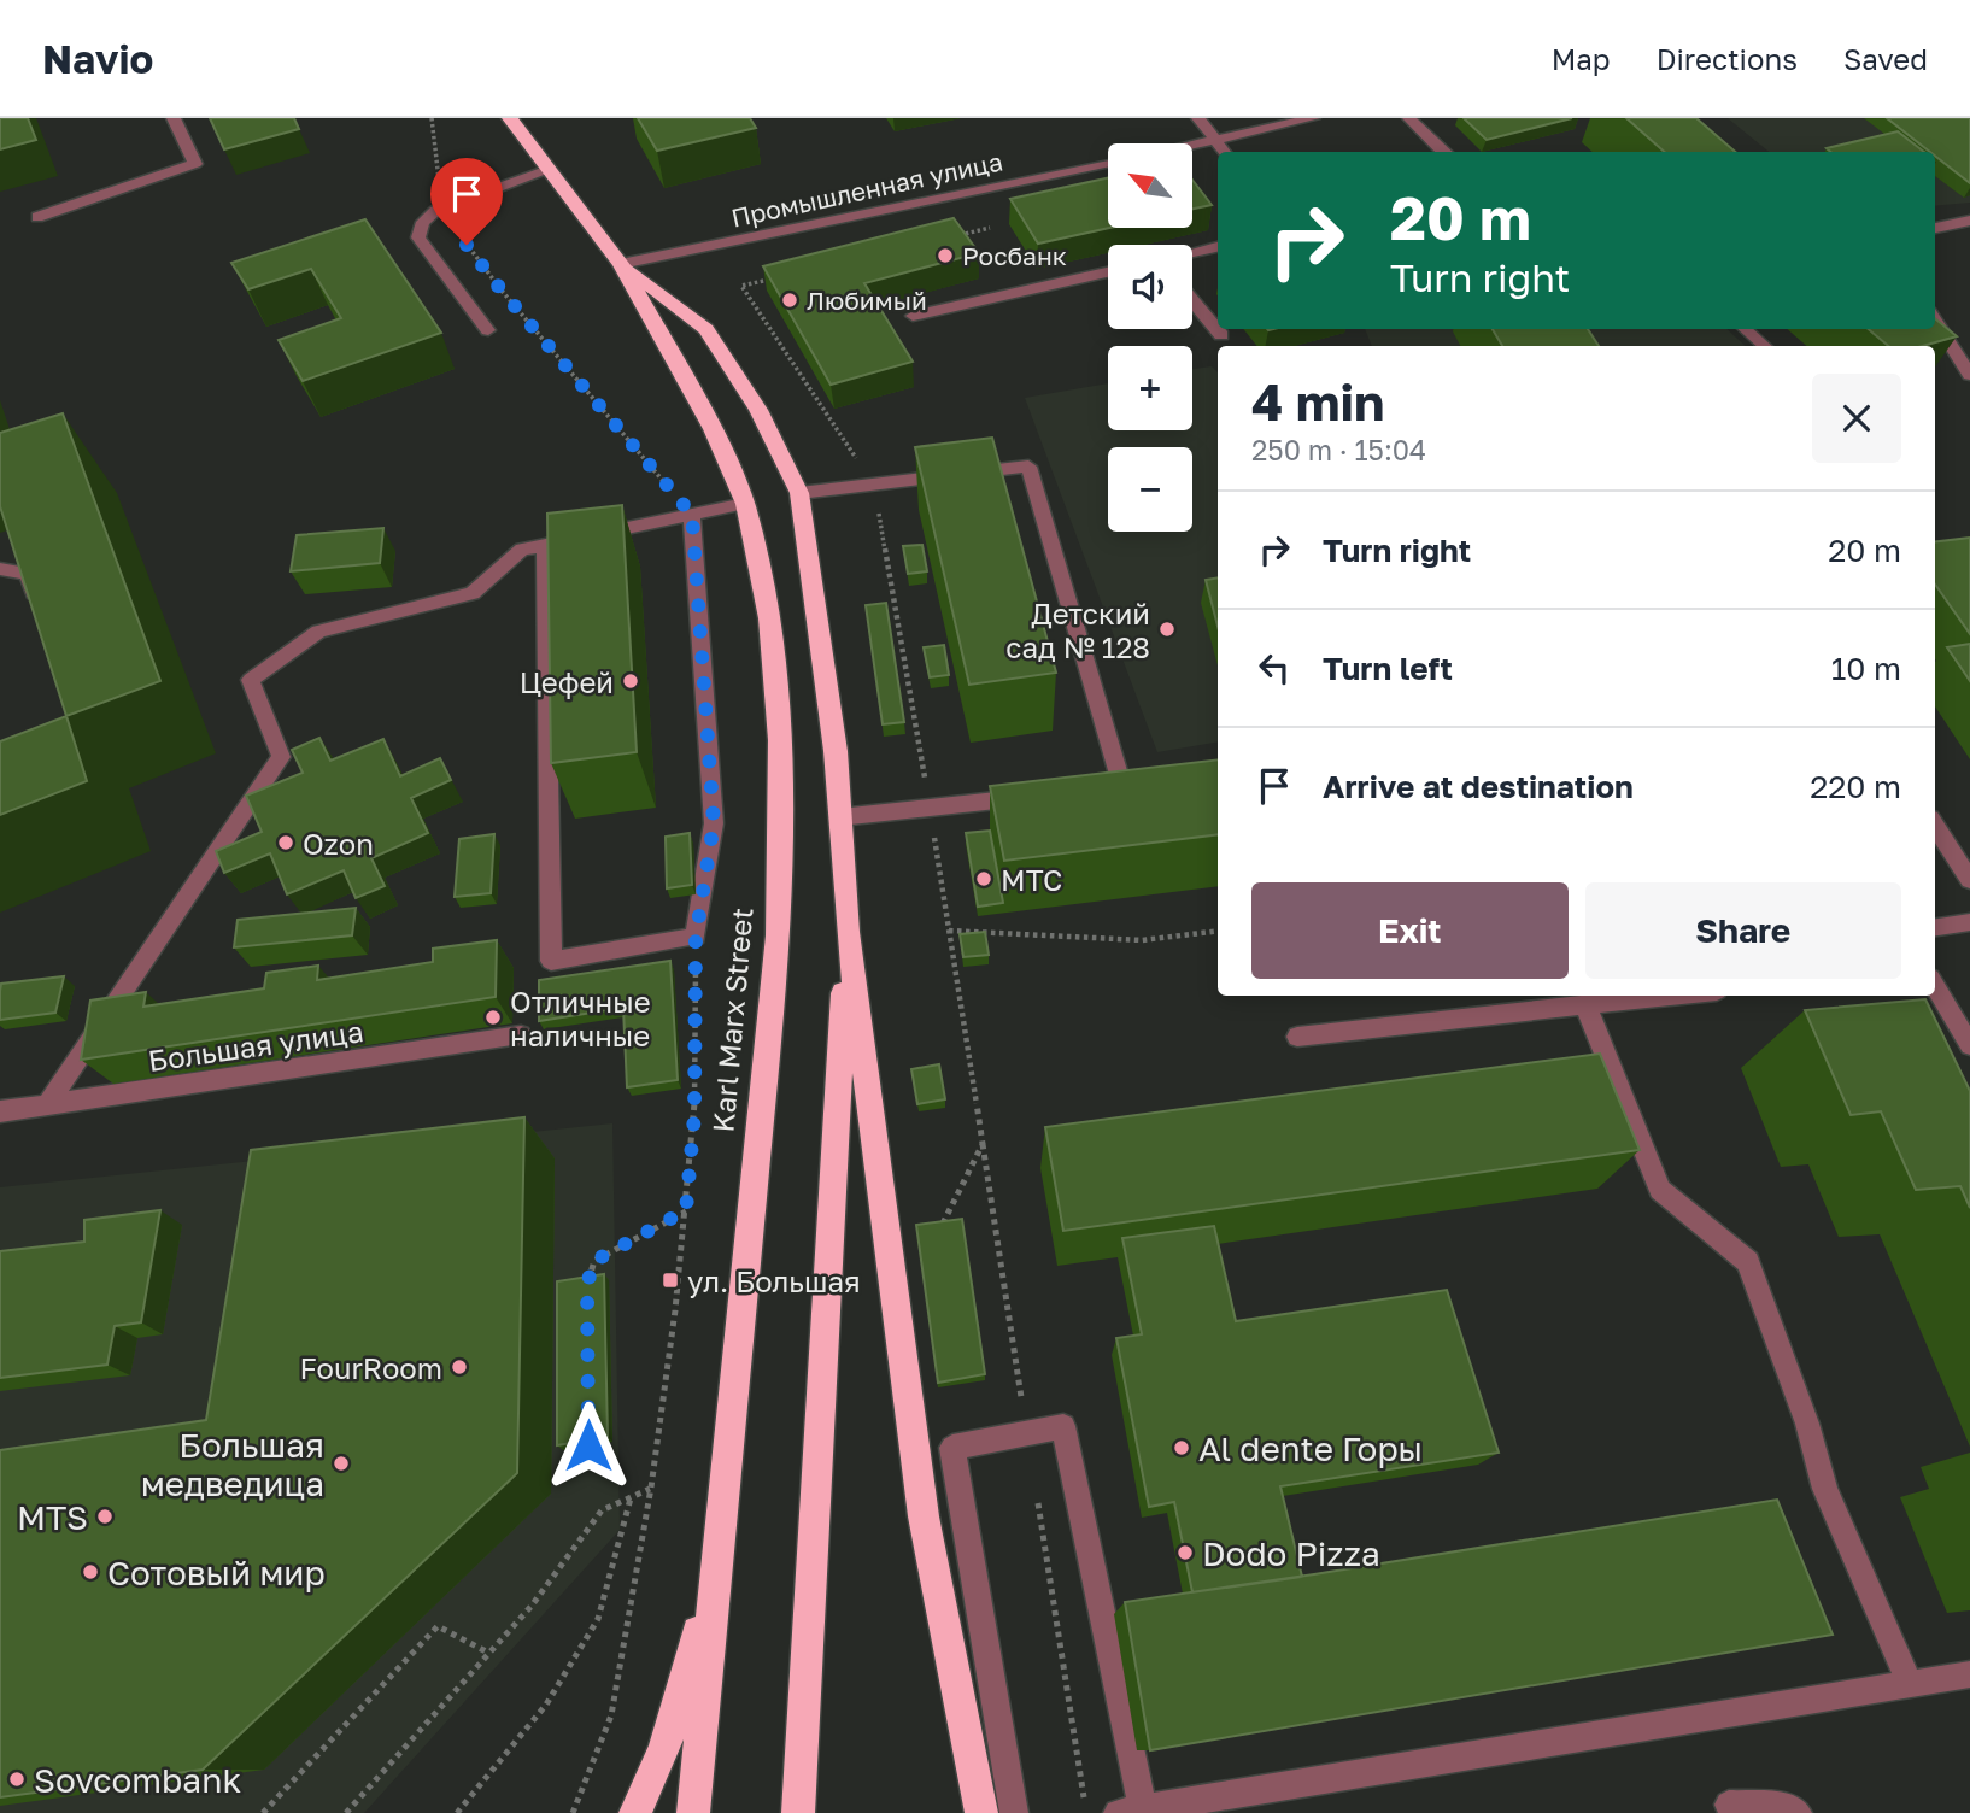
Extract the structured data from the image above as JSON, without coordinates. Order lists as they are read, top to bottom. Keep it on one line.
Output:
{"streets":{"highway":["Karl Marx Street"],"street":["Промышленная улица","Большая улица"]},"crossings":[["Промышленная улица","Karl Marx Street"]],"places":{"other":["Росбанк","Любимый","Детский сад № 128","Цефей","Ozon","МТС","Отличные наличные","FourRoom","Al dente Горы","Большая медведица","MTS","Dodo Pizza","Сотовый мир","Sovcombank"],"transit":["ул. Большая"]},"north":"top left","page":{"header":"Navio","nav":["Map","Directions","Saved"],"map_buttons":["+","−"],"turn":["20 m","Turn right"],"heading":["4 min","250 m · 15:04"],"list":[{"name":"Turn right","value":"20 m"},{"name":"Turn left","value":"10 m"},{"name":"Arrive at destination","value":"220 m"}],"buttons":["Exit","Share"]}}
